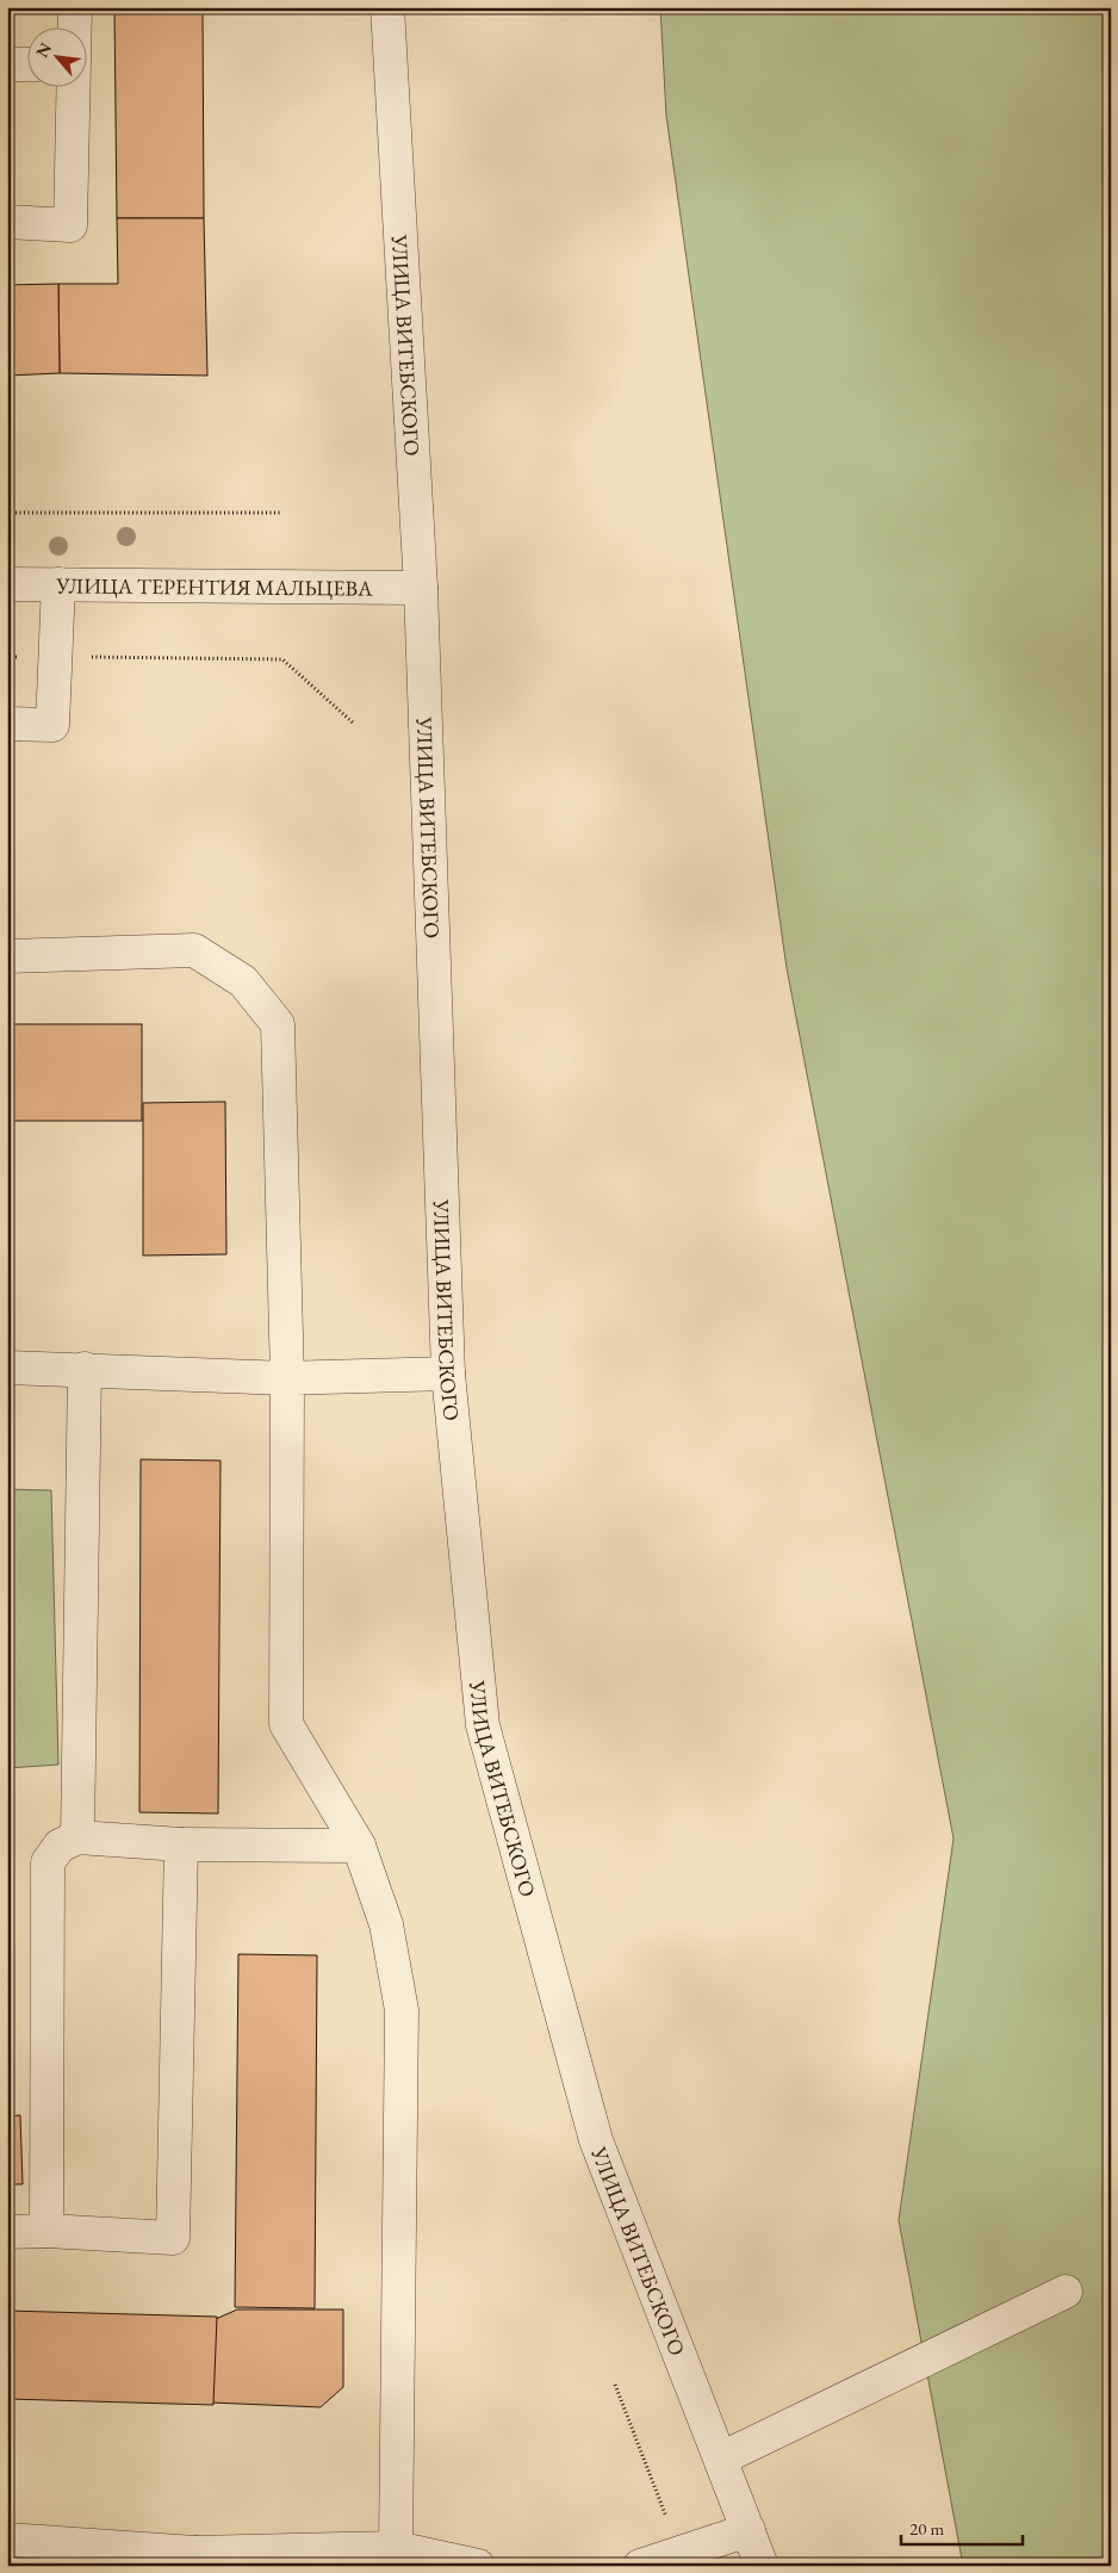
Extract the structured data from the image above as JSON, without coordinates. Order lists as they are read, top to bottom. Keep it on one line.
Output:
{"streets":{"street":["УЛИЦА ВИТЕБСКОГО","УЛИЦА ТЕРЕНТИЯ МАЛЬЦЕВА"]},"crossings":[["УЛИЦА ВИТЕБСКОГО","УЛИЦА ТЕРЕНТИЯ МАЛЬЦЕВА"]],"scale_bar":"20 m","north":"top left"}
